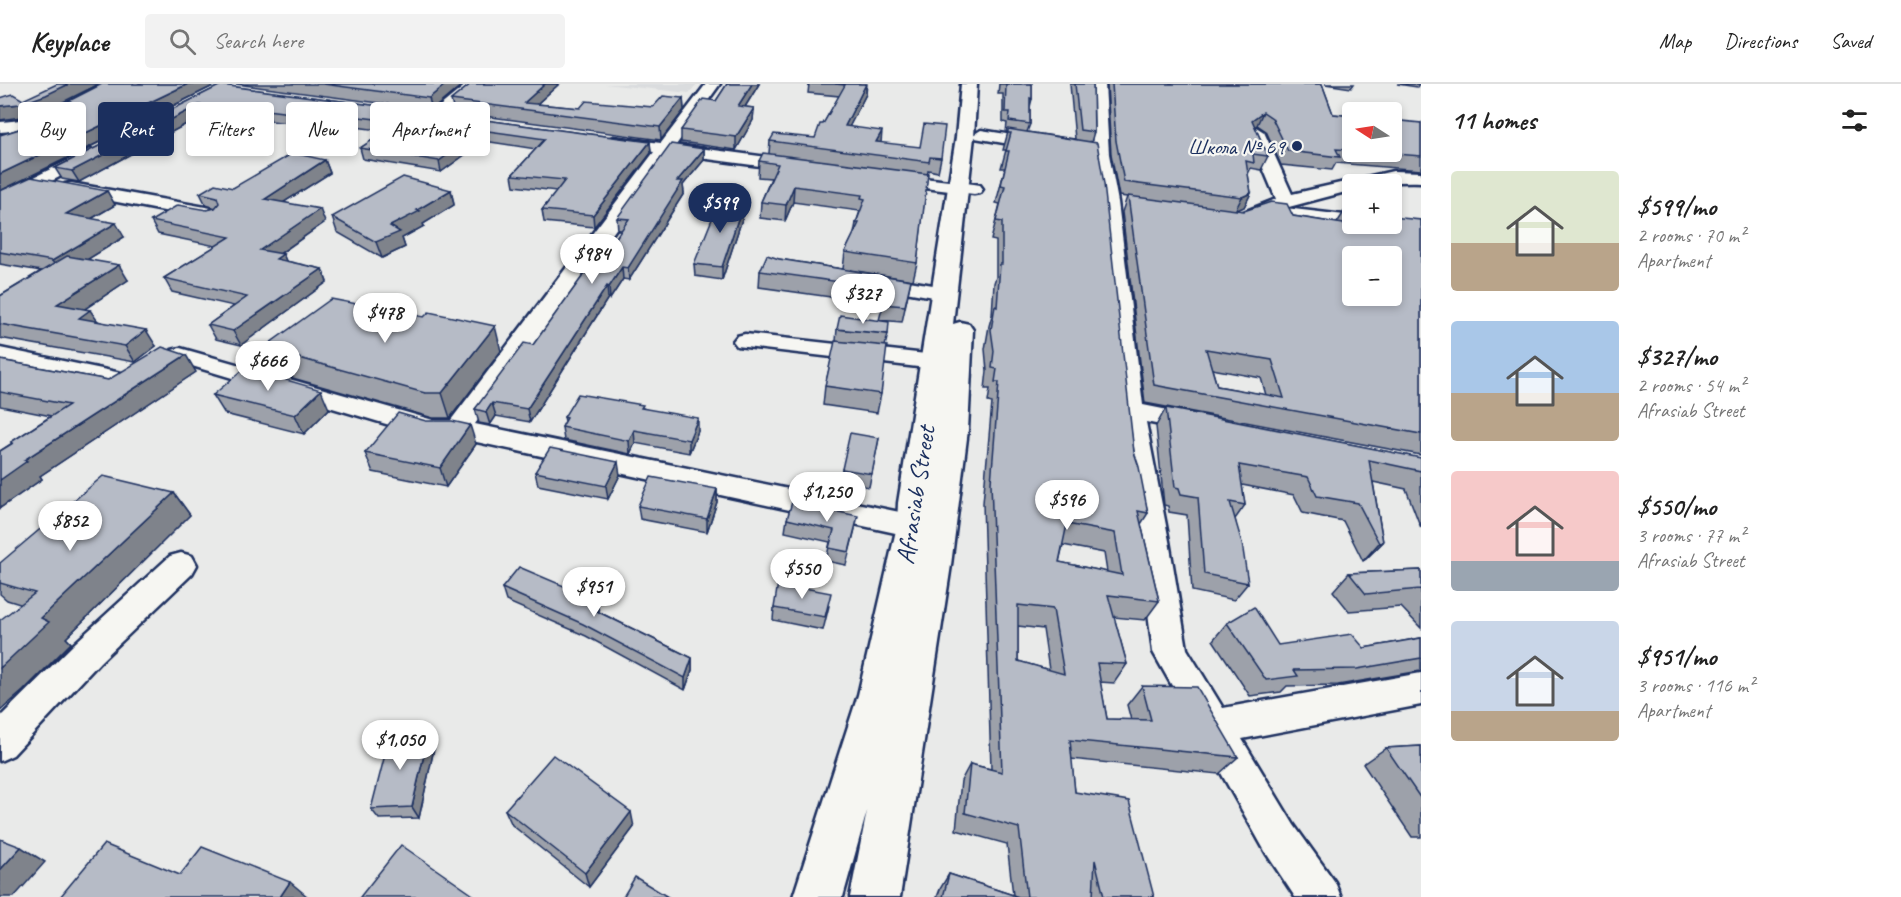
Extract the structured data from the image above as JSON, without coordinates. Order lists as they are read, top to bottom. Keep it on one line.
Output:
{"streets":{"main road":["Afrasiab Street"]},"places":["Школа № 69"],"north":"left","page":{"header":"Keyplace","search":"Search here","nav":["Map","Directions","Saved"],"heading":"11 homes","map_buttons":["+","−"],"chip":["Buy","Rent","Filters","New","Apartment"],"list":[{"name":"$599/mo","note":"2 rooms · 70 m² · Apartment"},{"name":"$327/mo","note":"2 rooms · 54 m² · Afrasiab Street"},{"name":"$550/mo","note":"3 rooms · 77 m² · Afrasiab Street"},{"name":"$951/mo","note":"3 rooms · 116 m² · Apartment"}],"price":["$599","$984","$327","$478","$666","$1,250","$596","$852","$550","$951","$1,050"]}}
